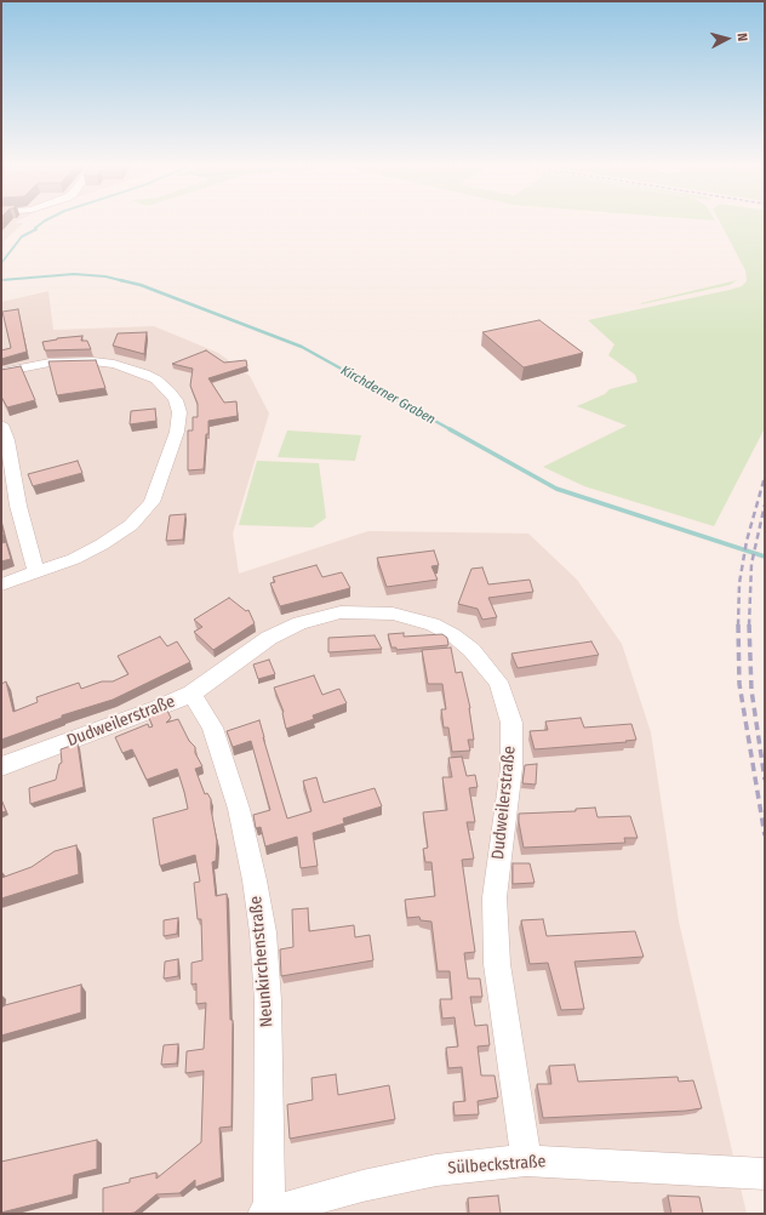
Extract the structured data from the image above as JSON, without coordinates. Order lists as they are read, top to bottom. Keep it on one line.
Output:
{"streets":{"street":["Dudweilerstraße","Neunkirchenstraße","Sülbeckstraße"]},"crossings":[["Dudweilerstraße","Neunkirchenstraße"],["Dudweilerstraße","Sülbeckstraße"],["Neunkirchenstraße","Sülbeckstraße"]],"water":["Kirchderner Graben"],"north":"right"}
